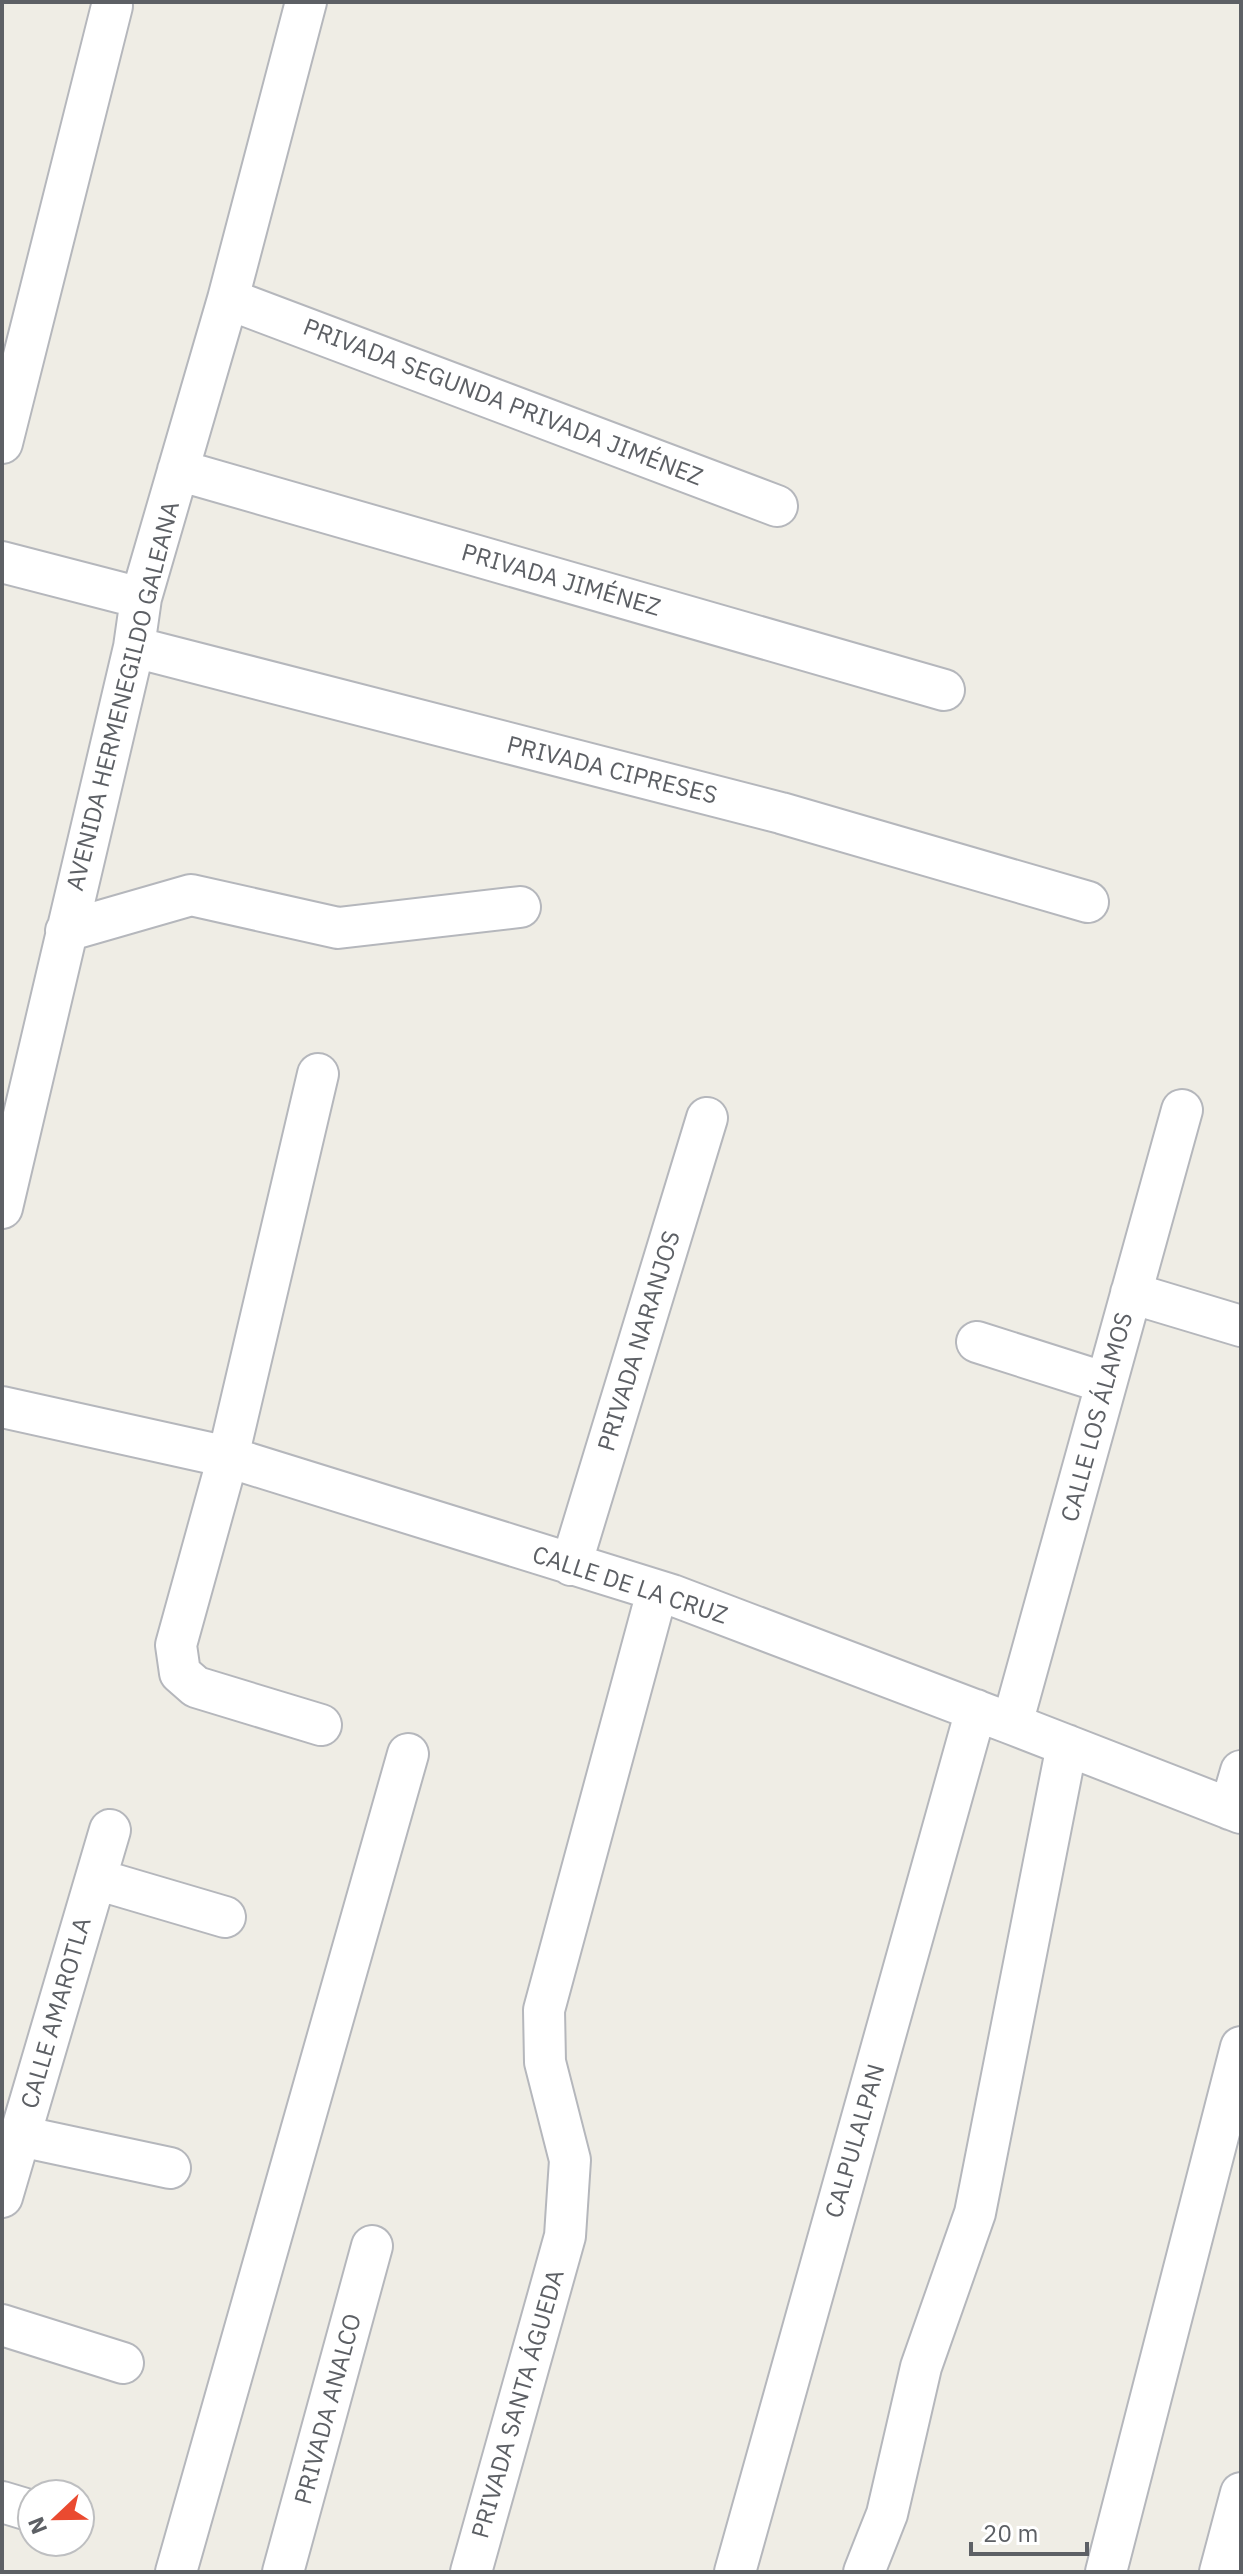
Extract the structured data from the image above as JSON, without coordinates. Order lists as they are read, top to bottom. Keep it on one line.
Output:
{"streets":{"street":["PRIVADA SEGUNDA PRIVADA JIMÉNEZ","PRIVADA JIMÉNEZ","AVENIDA HERMENEGILDO GALEANA","PRIVADA CIPRESES","PRIVADA NARANJOS","CALLE LOS ÁLAMOS","CALLE DE LA CRUZ","CALLE AMAROTLA","CALPULALPAN","PRIVADA SANTA ÁGUEDA","PRIVADA ANALCO"]},"crossings":[["PRIVADA SEGUNDA PRIVADA JIMÉNEZ","AVENIDA HERMENEGILDO GALEANA"],["PRIVADA JIMÉNEZ","AVENIDA HERMENEGILDO GALEANA"],["AVENIDA HERMENEGILDO GALEANA","PRIVADA CIPRESES"],["PRIVADA NARANJOS","CALLE DE LA CRUZ"],["CALLE LOS ÁLAMOS","CALLE DE LA CRUZ"],["CALLE LOS ÁLAMOS","CALPULALPAN"],["CALLE DE LA CRUZ","CALPULALPAN"],["CALLE DE LA CRUZ","PRIVADA SANTA ÁGUEDA"]],"scale_bar":"20 m","north":"left"}
